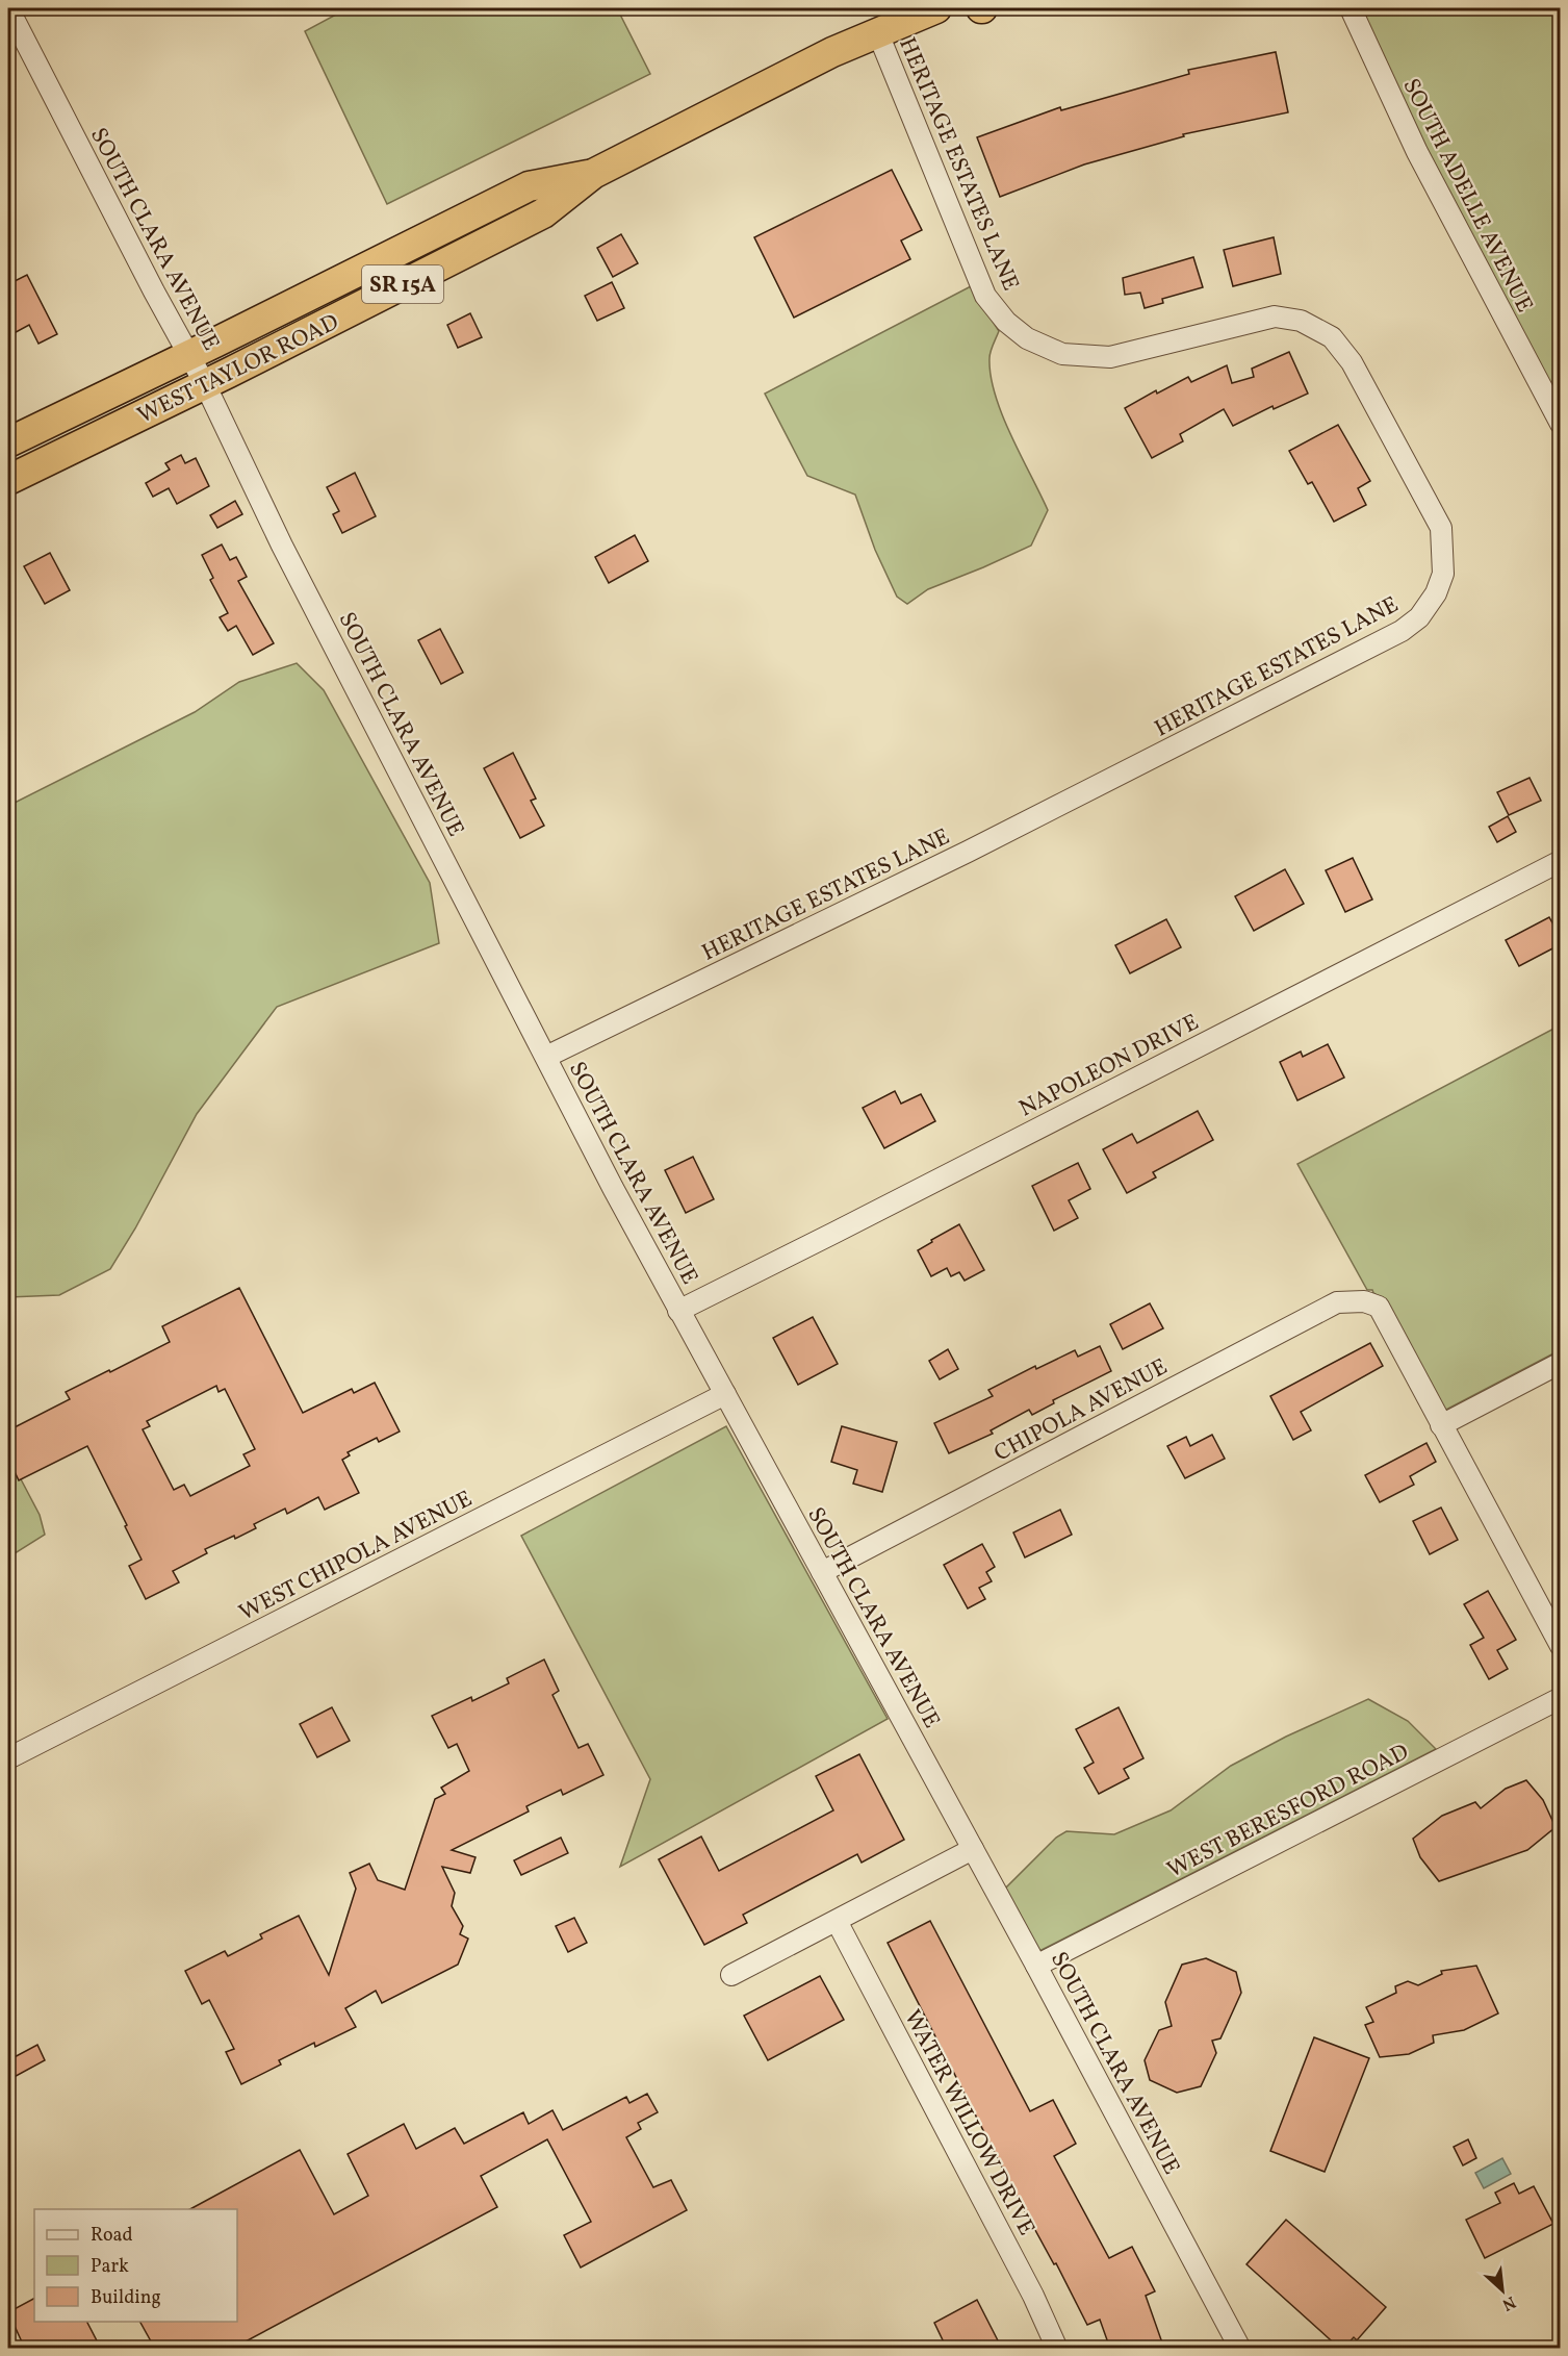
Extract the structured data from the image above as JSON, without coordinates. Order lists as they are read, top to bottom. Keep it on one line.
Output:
{"streets":{"highway":["SR 15A","WEST TAYLOR ROAD"],"street":["HERITAGE ESTATES LANE","SOUTH ADELLE AVENUE","SOUTH CLARA AVENUE","NAPOLEON DRIVE","CHIPOLA AVENUE","WEST CHIPOLA AVENUE","WEST BERESFORD ROAD","WATER WILLOW DRIVE"]},"crossings":[["HERITAGE ESTATES LANE","SOUTH CLARA AVENUE"],["HERITAGE ESTATES LANE","SR 15A"],["HERITAGE ESTATES LANE","WEST TAYLOR ROAD"],["SOUTH CLARA AVENUE","WEST TAYLOR ROAD"],["SOUTH CLARA AVENUE","NAPOLEON DRIVE"],["SOUTH CLARA AVENUE","CHIPOLA AVENUE"],["SOUTH CLARA AVENUE","WEST CHIPOLA AVENUE"],["SOUTH CLARA AVENUE","WEST BERESFORD ROAD"],["SR 15A","WEST TAYLOR ROAD"]],"legend":["Road","Park","Building"],"north":"bottom right"}
